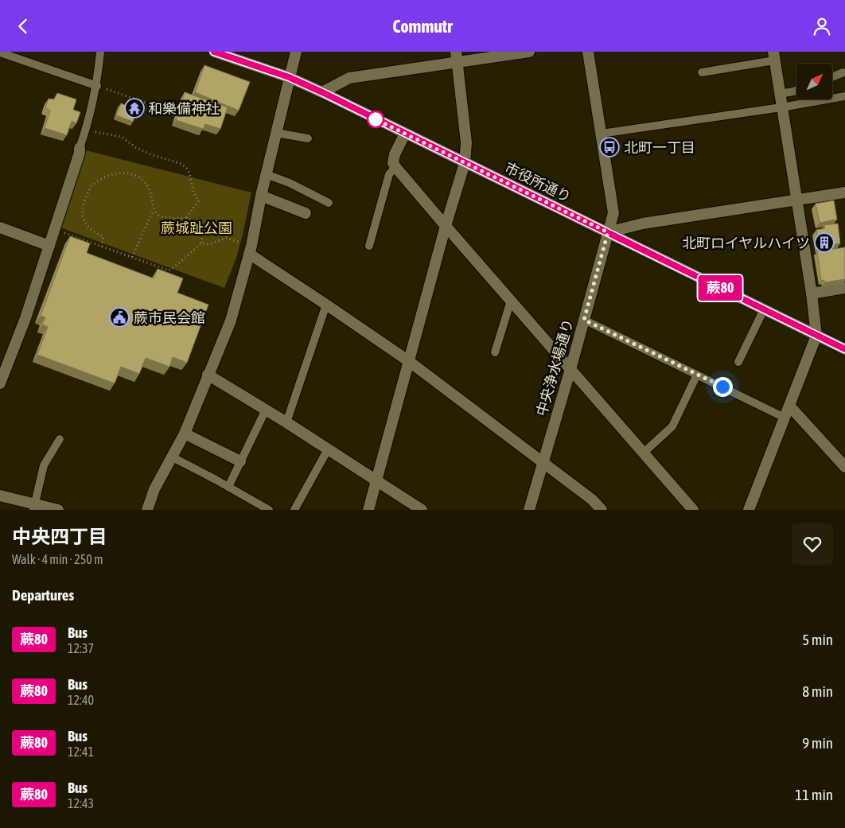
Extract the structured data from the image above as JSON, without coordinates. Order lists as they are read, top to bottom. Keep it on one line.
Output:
{"streets":{"street":["市役所通り","中央浄水場通り"]},"crossings":[["市役所通り","中央浄水場通り"]],"parks":["蕨城趾公園"],"places":{"temple":["和樂備神社"],"bus stop":["北町一丁目"],"building":["北町ロイヤルハイツ"],"public building":["蕨市民会館"]},"lines":["bus line 蕨80"],"north":"top right","page":{"header":"Commutr","on_map":"蕨80","heading":[["中央四丁目","Walk · 4 min · 250 m"],"Departures"],"list":[{"mark":"蕨80","name":"Bus","note":"12:37","value":"5 min"},{"mark":"蕨80","name":"Bus","note":"12:40","value":"8 min"},{"mark":"蕨80","name":"Bus","note":"12:41","value":"9 min"},{"mark":"蕨80","name":"Bus","note":"12:43","value":"11 min"}]}}
